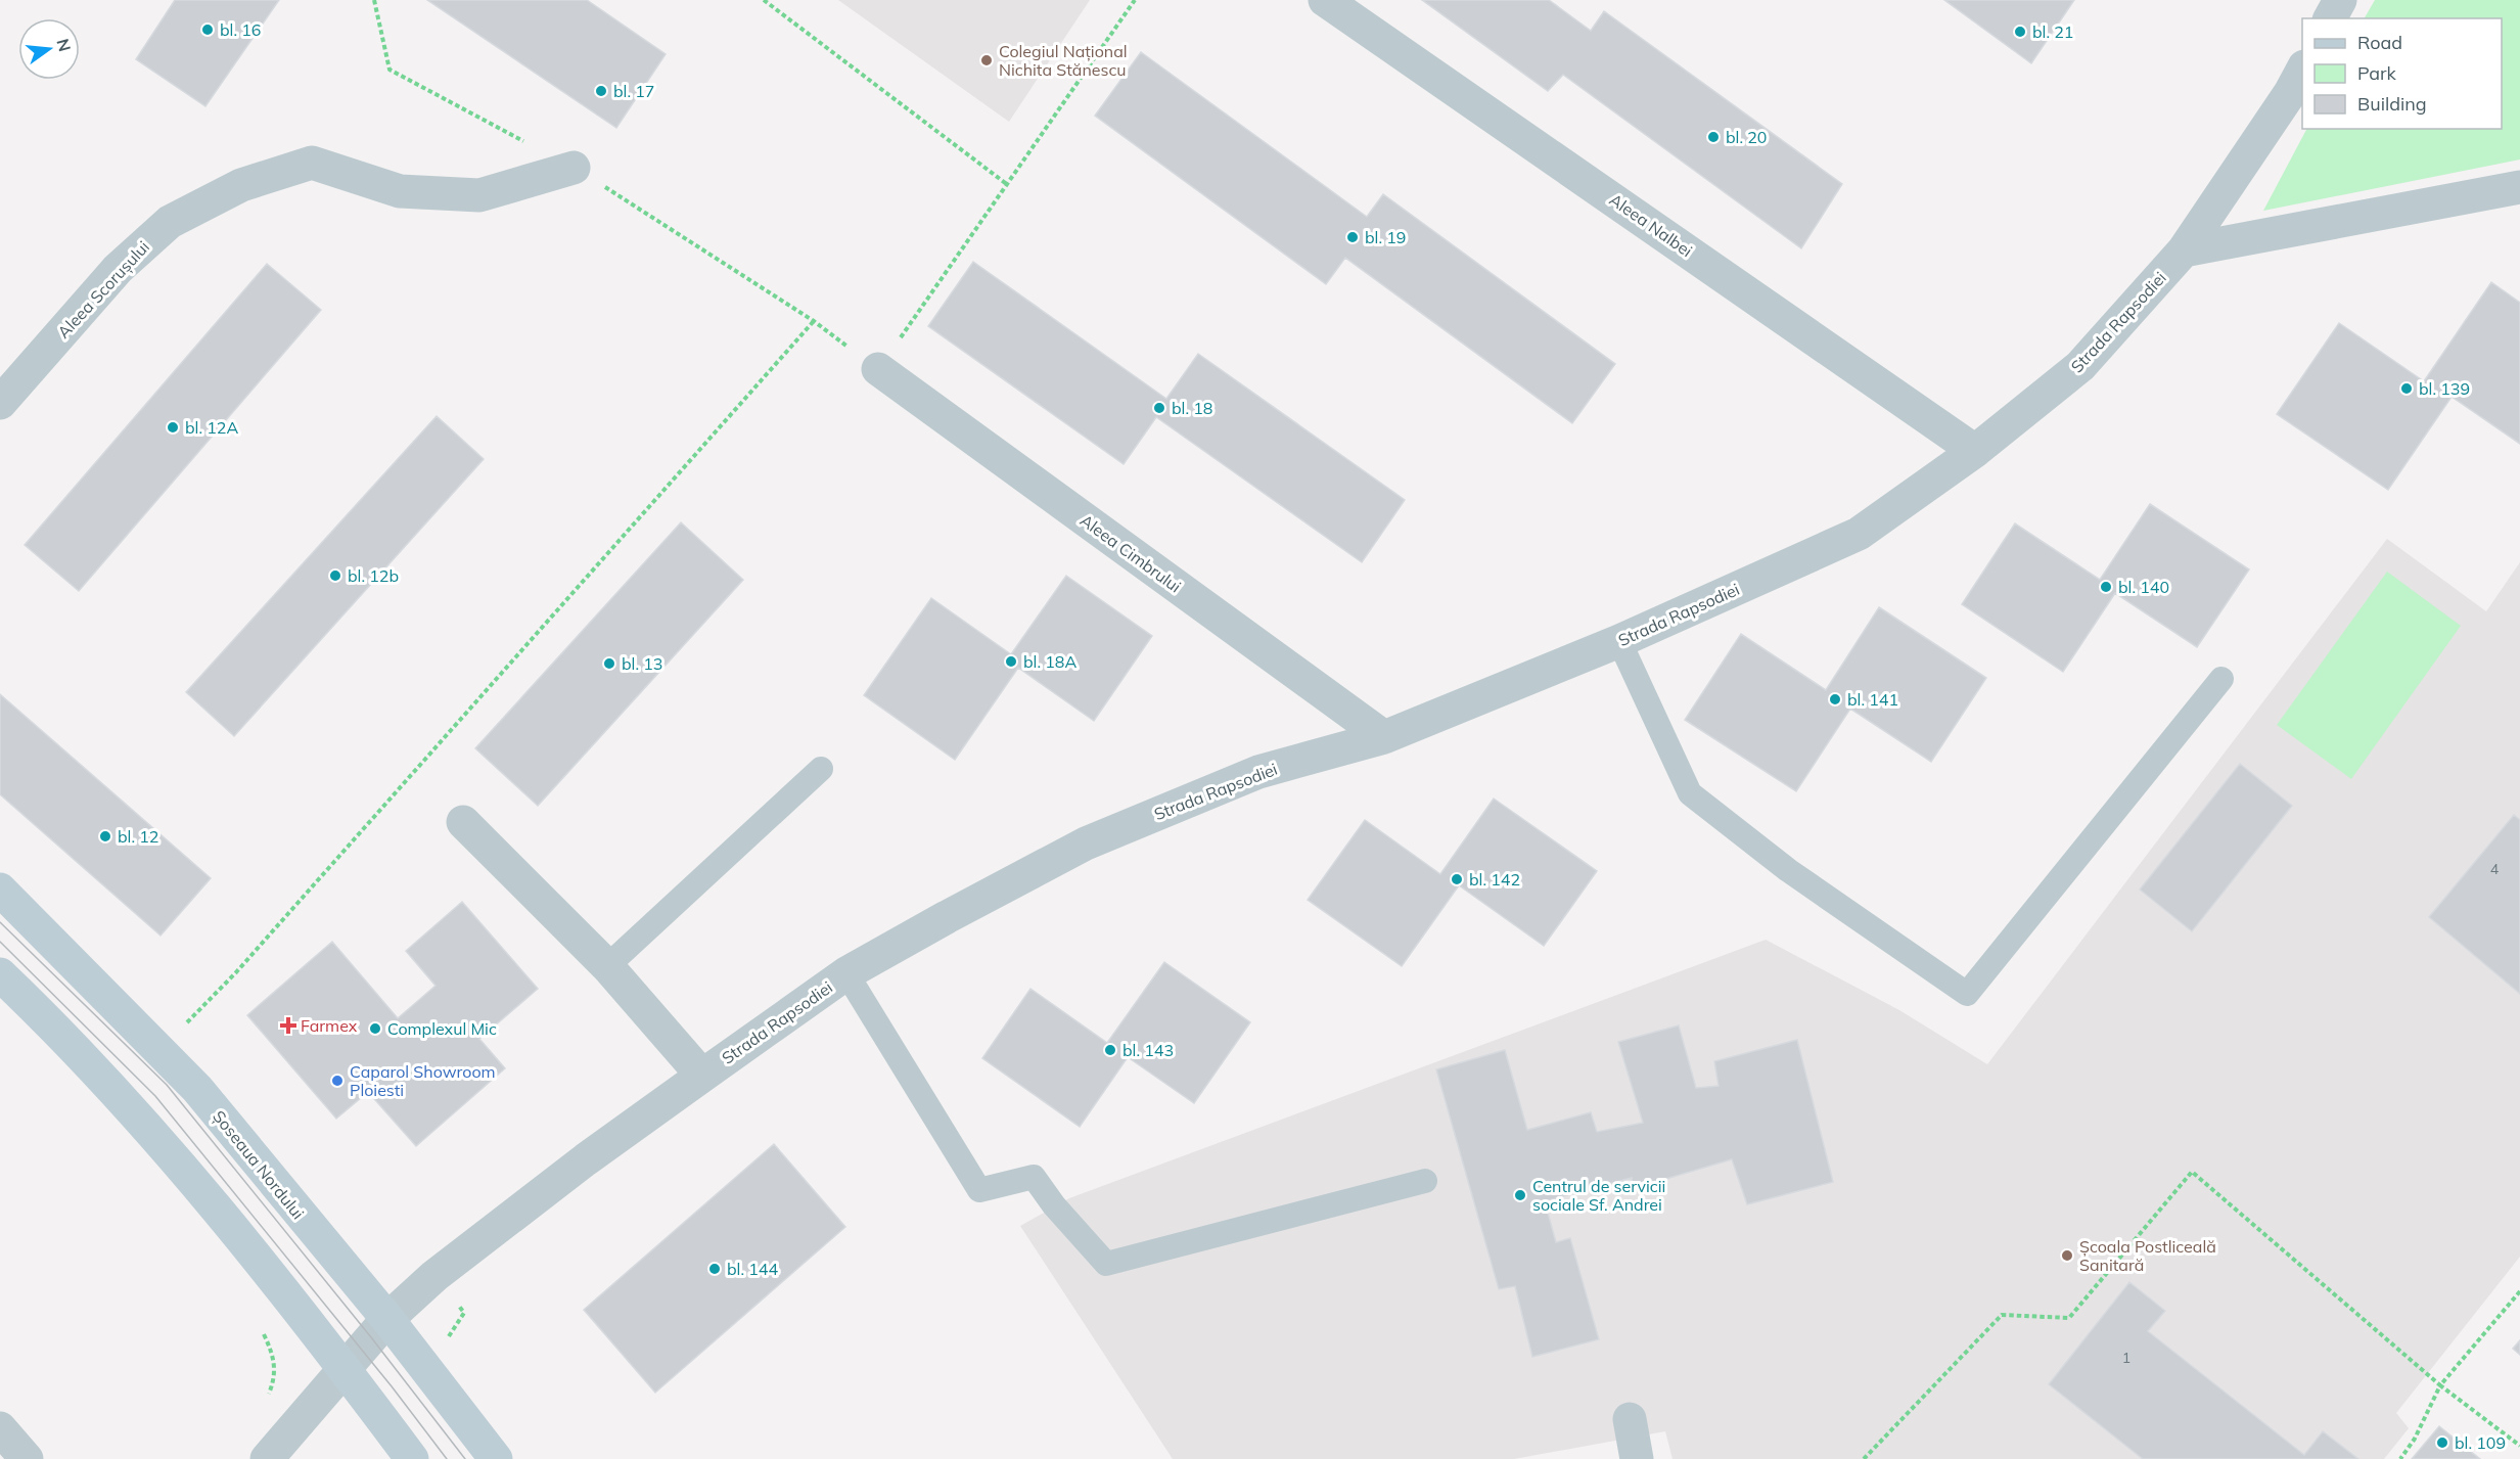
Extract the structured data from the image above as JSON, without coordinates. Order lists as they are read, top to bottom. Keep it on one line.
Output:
{"streets":{"main road":["Șoseaua Nordului"],"street":["Aleea Nalbei","Aleea Scorușului","Strada Rapsodiei","Aleea Cimbrului"]},"crossings":[["Aleea Nalbei","Strada Rapsodiei"],["Strada Rapsodiei","Aleea Cimbrului"],["Strada Rapsodiei","Șoseaua Nordului"]],"places":{"other":["bl. 16","bl. 21","Colegiul Național Nichita Stănescu","bl. 17","bl. 20","bl. 19","bl. 139","bl. 18","bl. 12A","bl. 12b","bl. 140","bl. 18A","bl. 13","bl. 141","bl. 12","bl. 142","Complexul Mic","bl. 143","Caparol Showroom Ploiesti","Centrul de servicii sociale Sf. Andrei","Școala Postliceală Sanitară","bl. 144","bl. 109"],"health":["Farmex"]},"house_numbers":["4","1"],"legend":["Road","Park","Building"],"north":"right"}
